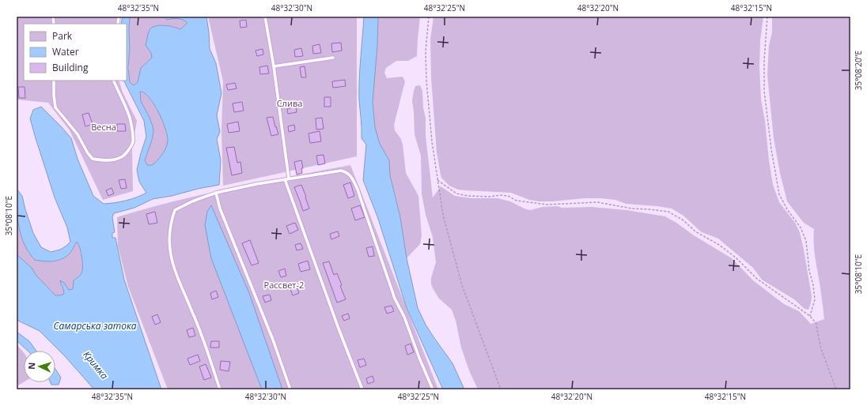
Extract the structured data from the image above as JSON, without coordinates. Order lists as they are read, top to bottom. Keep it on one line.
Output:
{"water":["Самарська затока","Кримка"],"parks":["Слива","Весна","Рассвет-2"],"legend":["Park","Water","Building"],"north":"left","coordinates":["48°32'35\"N","48°32'30\"N","48°32'25\"N","48°32'20\"N","48°32'15\"N","35°08'20\"E","35°08'10\"E"]}
